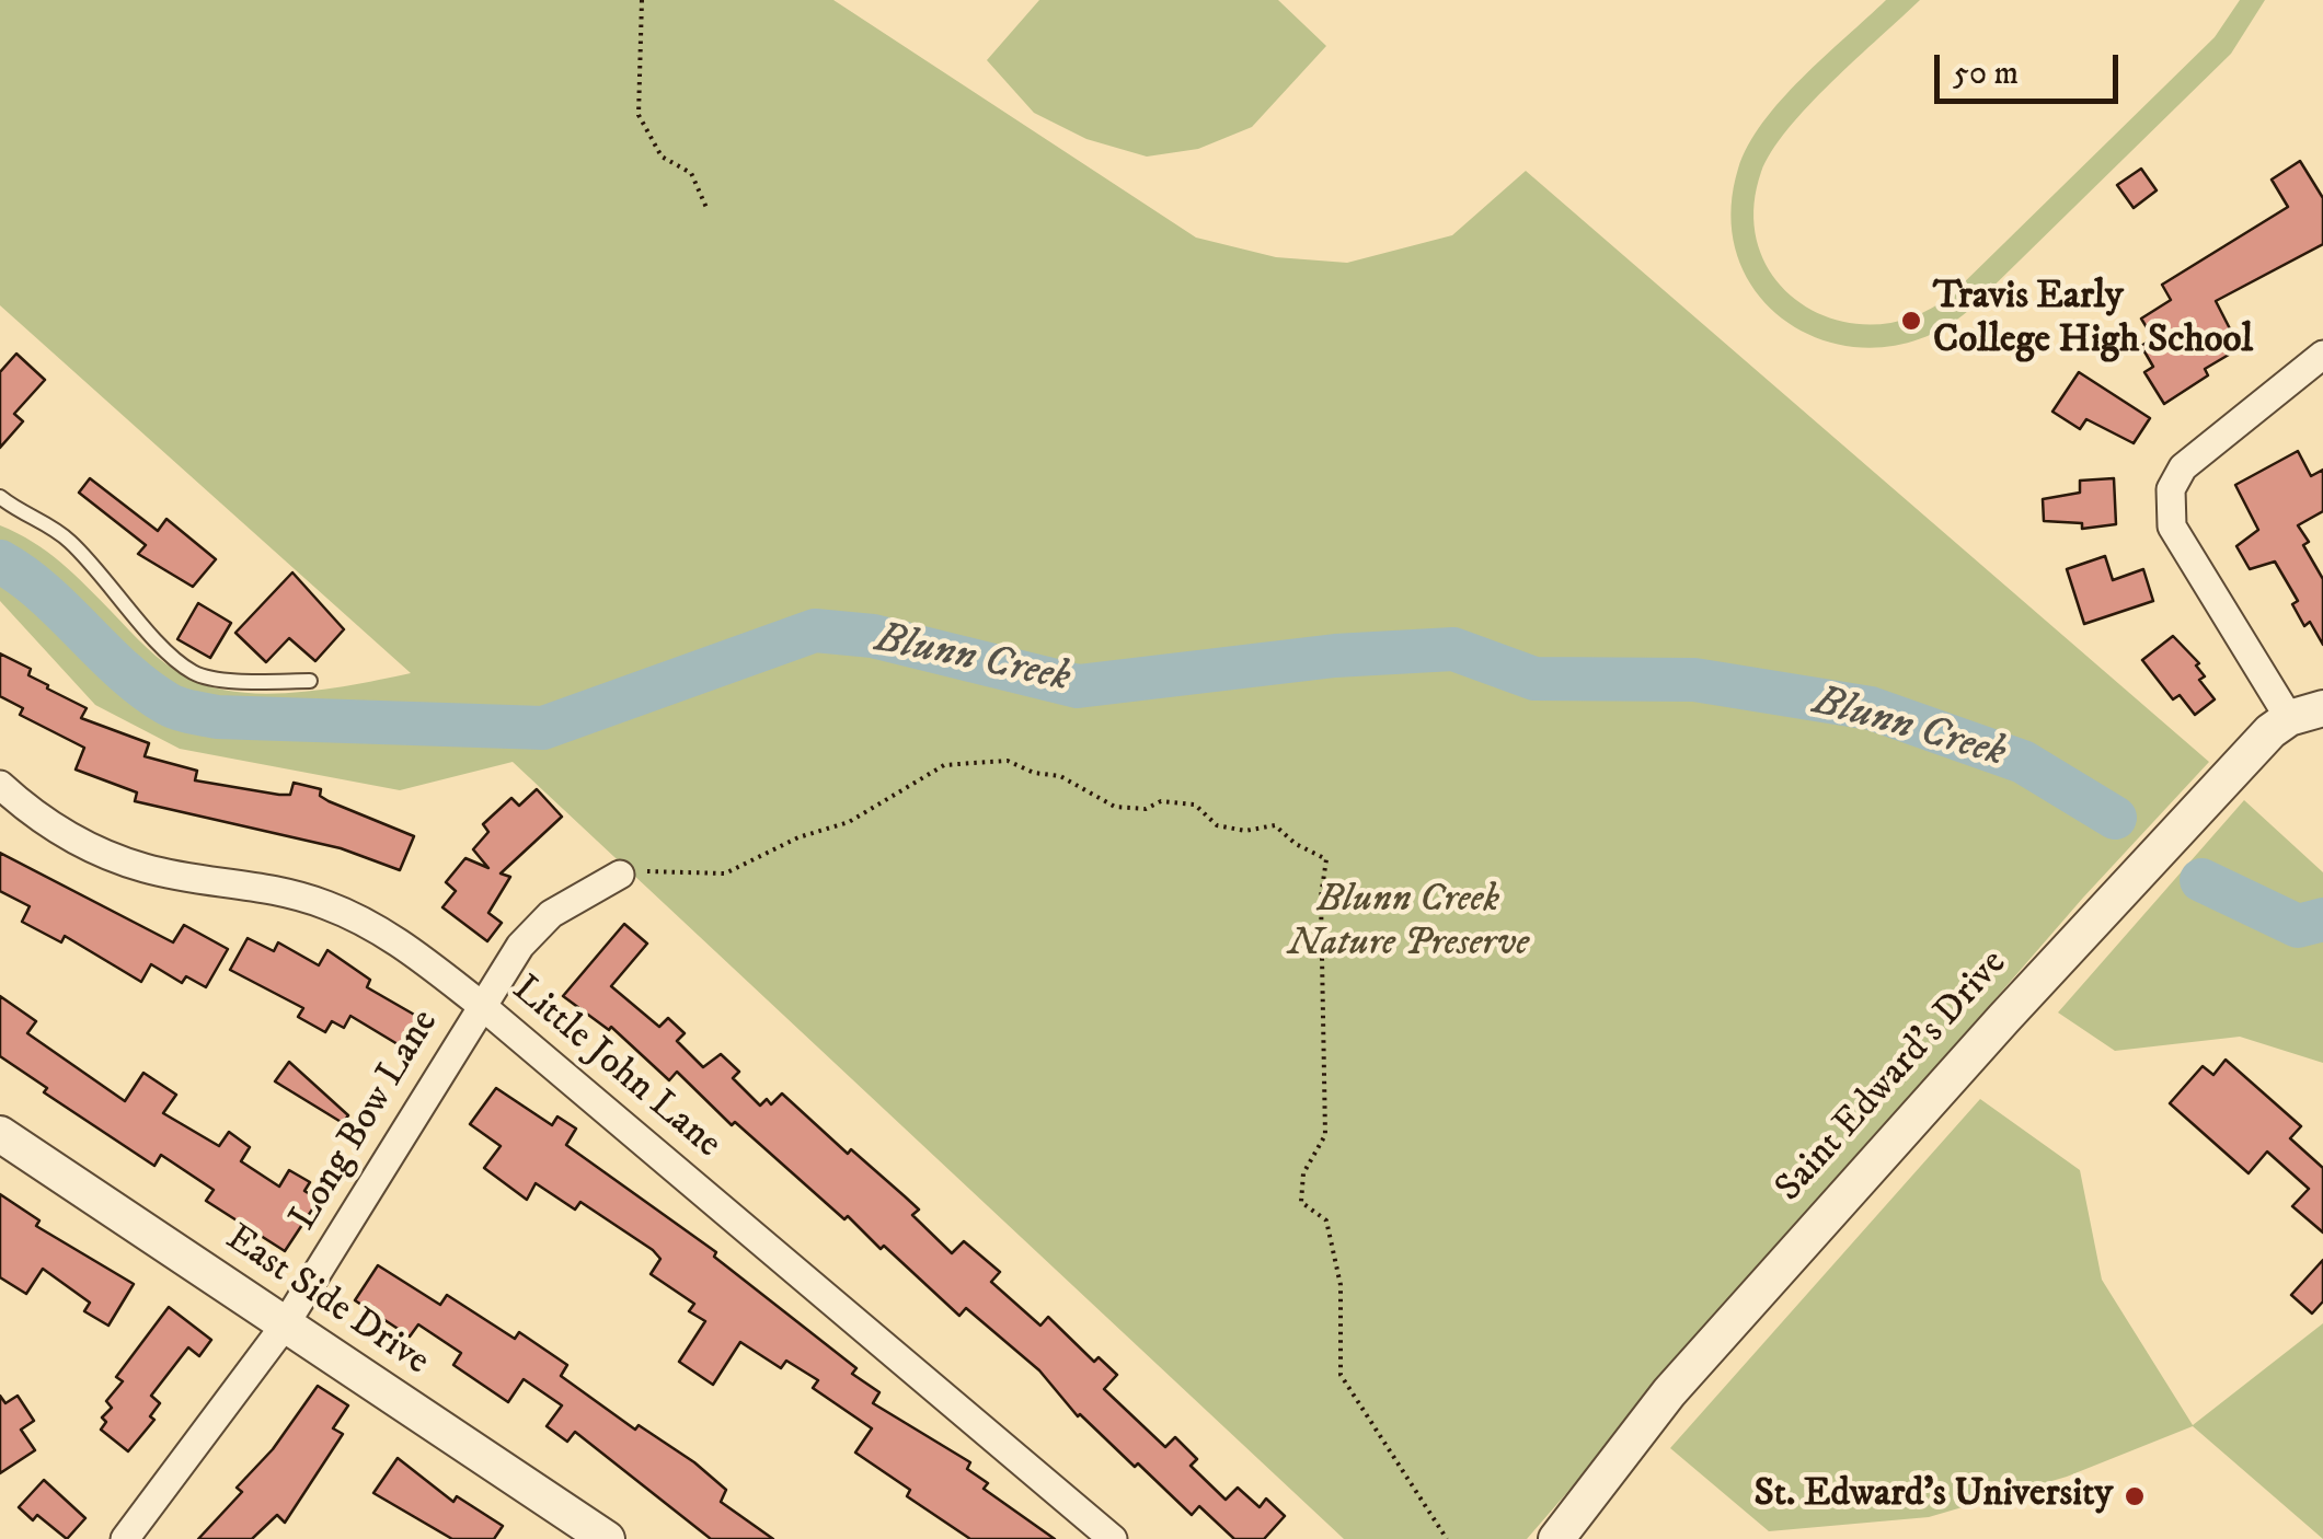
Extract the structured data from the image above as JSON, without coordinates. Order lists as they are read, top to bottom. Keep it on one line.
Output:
{"streets":{"street":["Little John Lane","Saint Edward's Drive","Long Bow Lane","East Side Drive"]},"crossings":[["Little John Lane","Long Bow Lane"],["Long Bow Lane","East Side Drive"]],"water":["Blunn Creek"],"parks":["Blunn Creek Nature Preserve"],"places":["Travis Early College High School","St. Edward's University"],"scale_bar":"50 m"}
